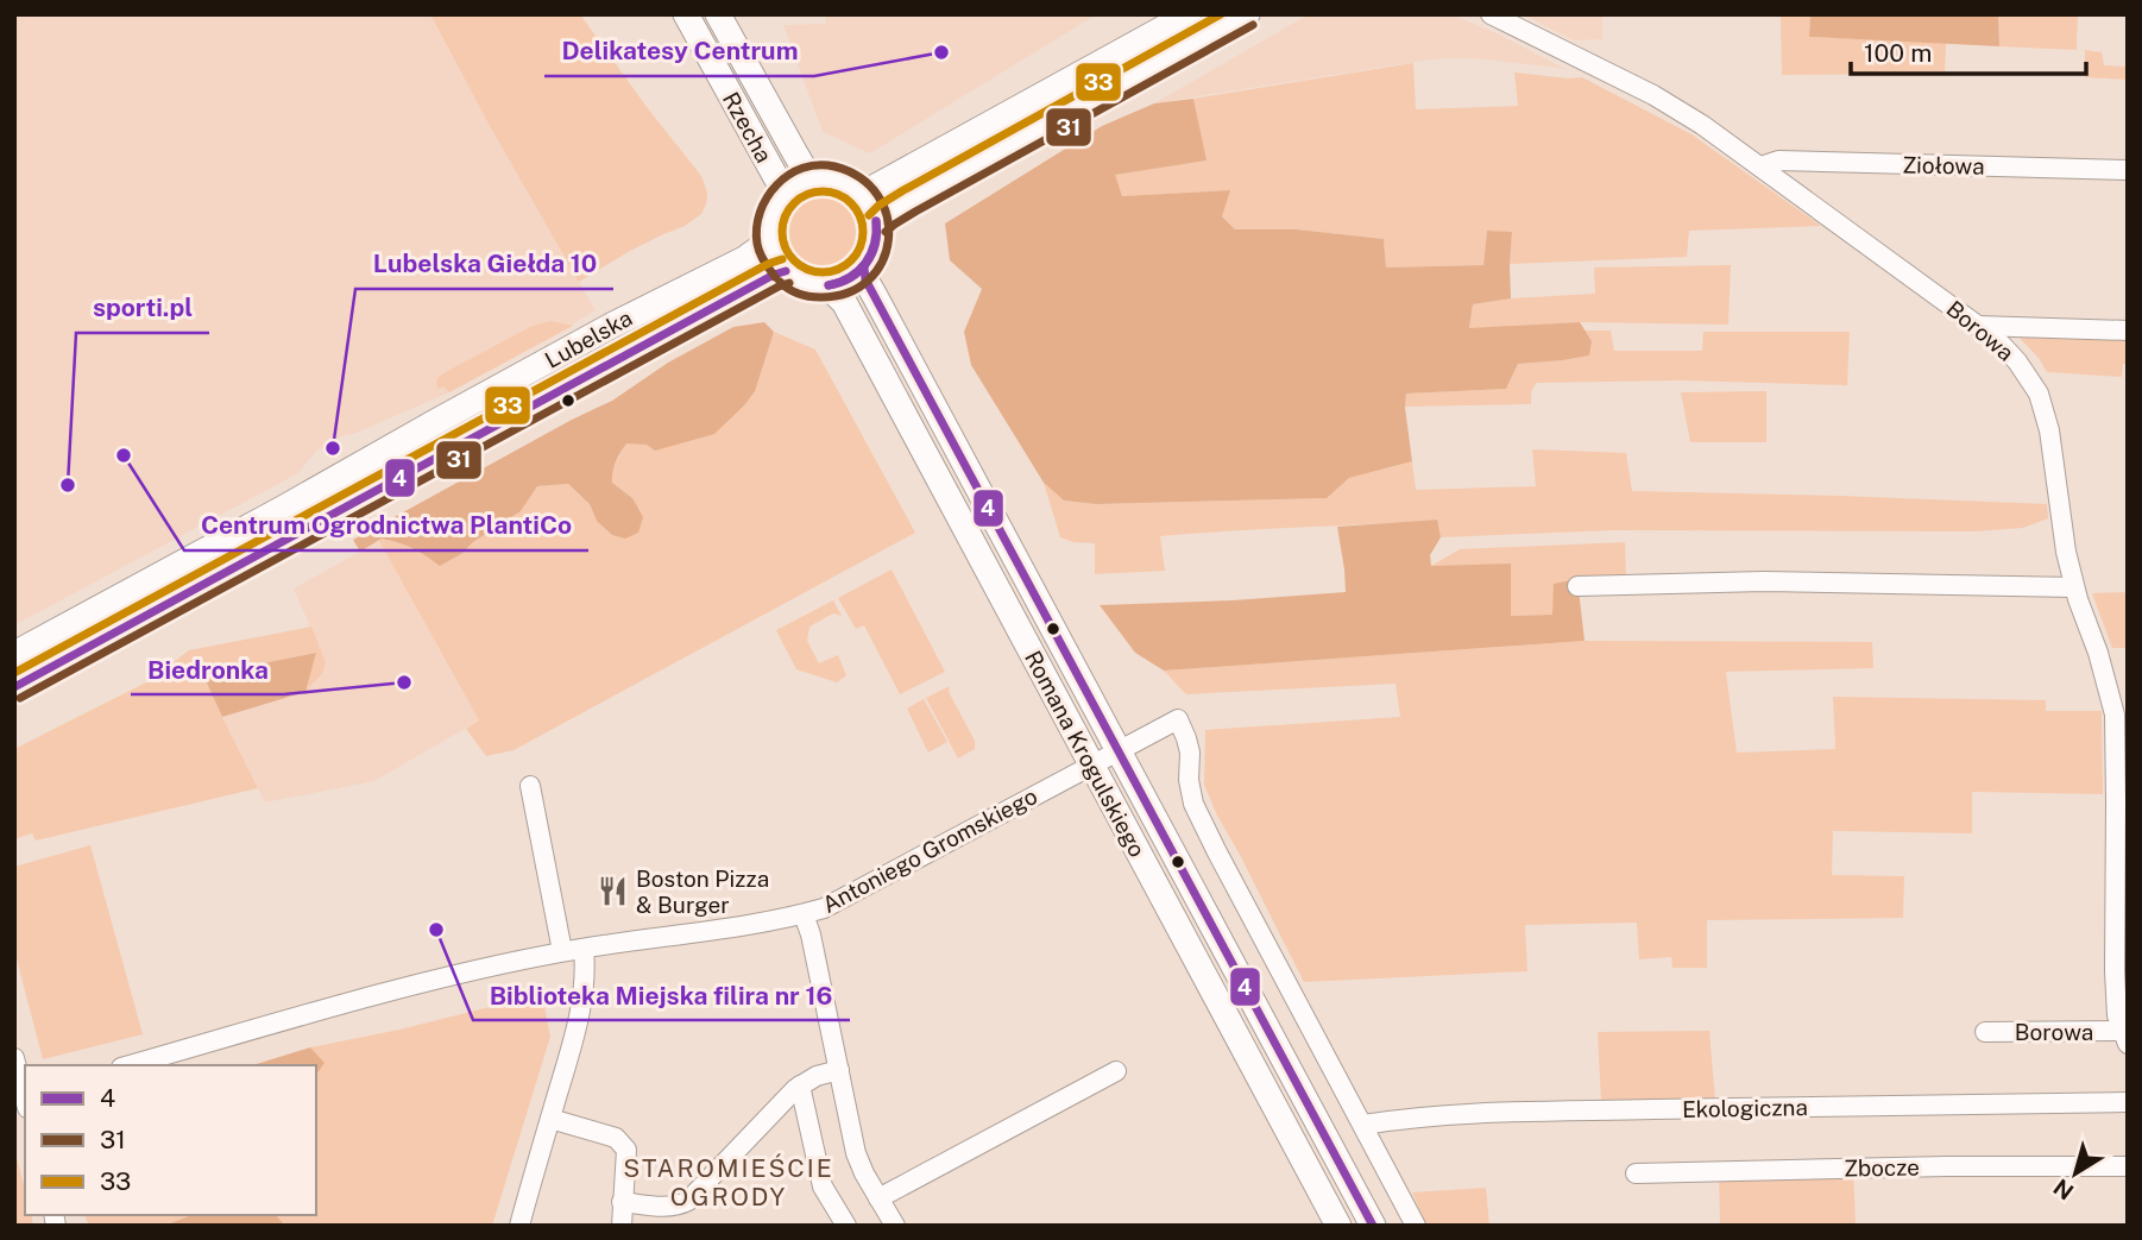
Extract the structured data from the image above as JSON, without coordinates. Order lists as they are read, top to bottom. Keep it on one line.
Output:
{"streets":{"main road":["Rzecha","Lubelska","Romana Krogulskiego"],"street":["Ziołowa","Borowa","Antoniego Gromskiego","Ekologiczna","Zbocze"]},"crossings":[["Rzecha","Lubelska"],["Rzecha","Romana Krogulskiego"],["Ziołowa","Borowa"],["Lubelska","Romana Krogulskiego"],["Romana Krogulskiego","Antoniego Gromskiego"],["Antoniego Gromskiego","Ekologiczna"]],"districts":["STAROMIEŚCIE OGRODY"],"places":{"other":["Delikatesy Centrum","Lubelska Giełda 10","Centrum Ogrodnictwa PlantiCo","sporti.pl","Biedronka","Biblioteka Miejska filira nr 16"],"restaurant":["Boston Pizza & Burger"]},"lines":["transit line 33","transit line 31","transit line 4"],"legend":["4","31","33"],"scale_bar":"100 m","north":"bottom left"}
